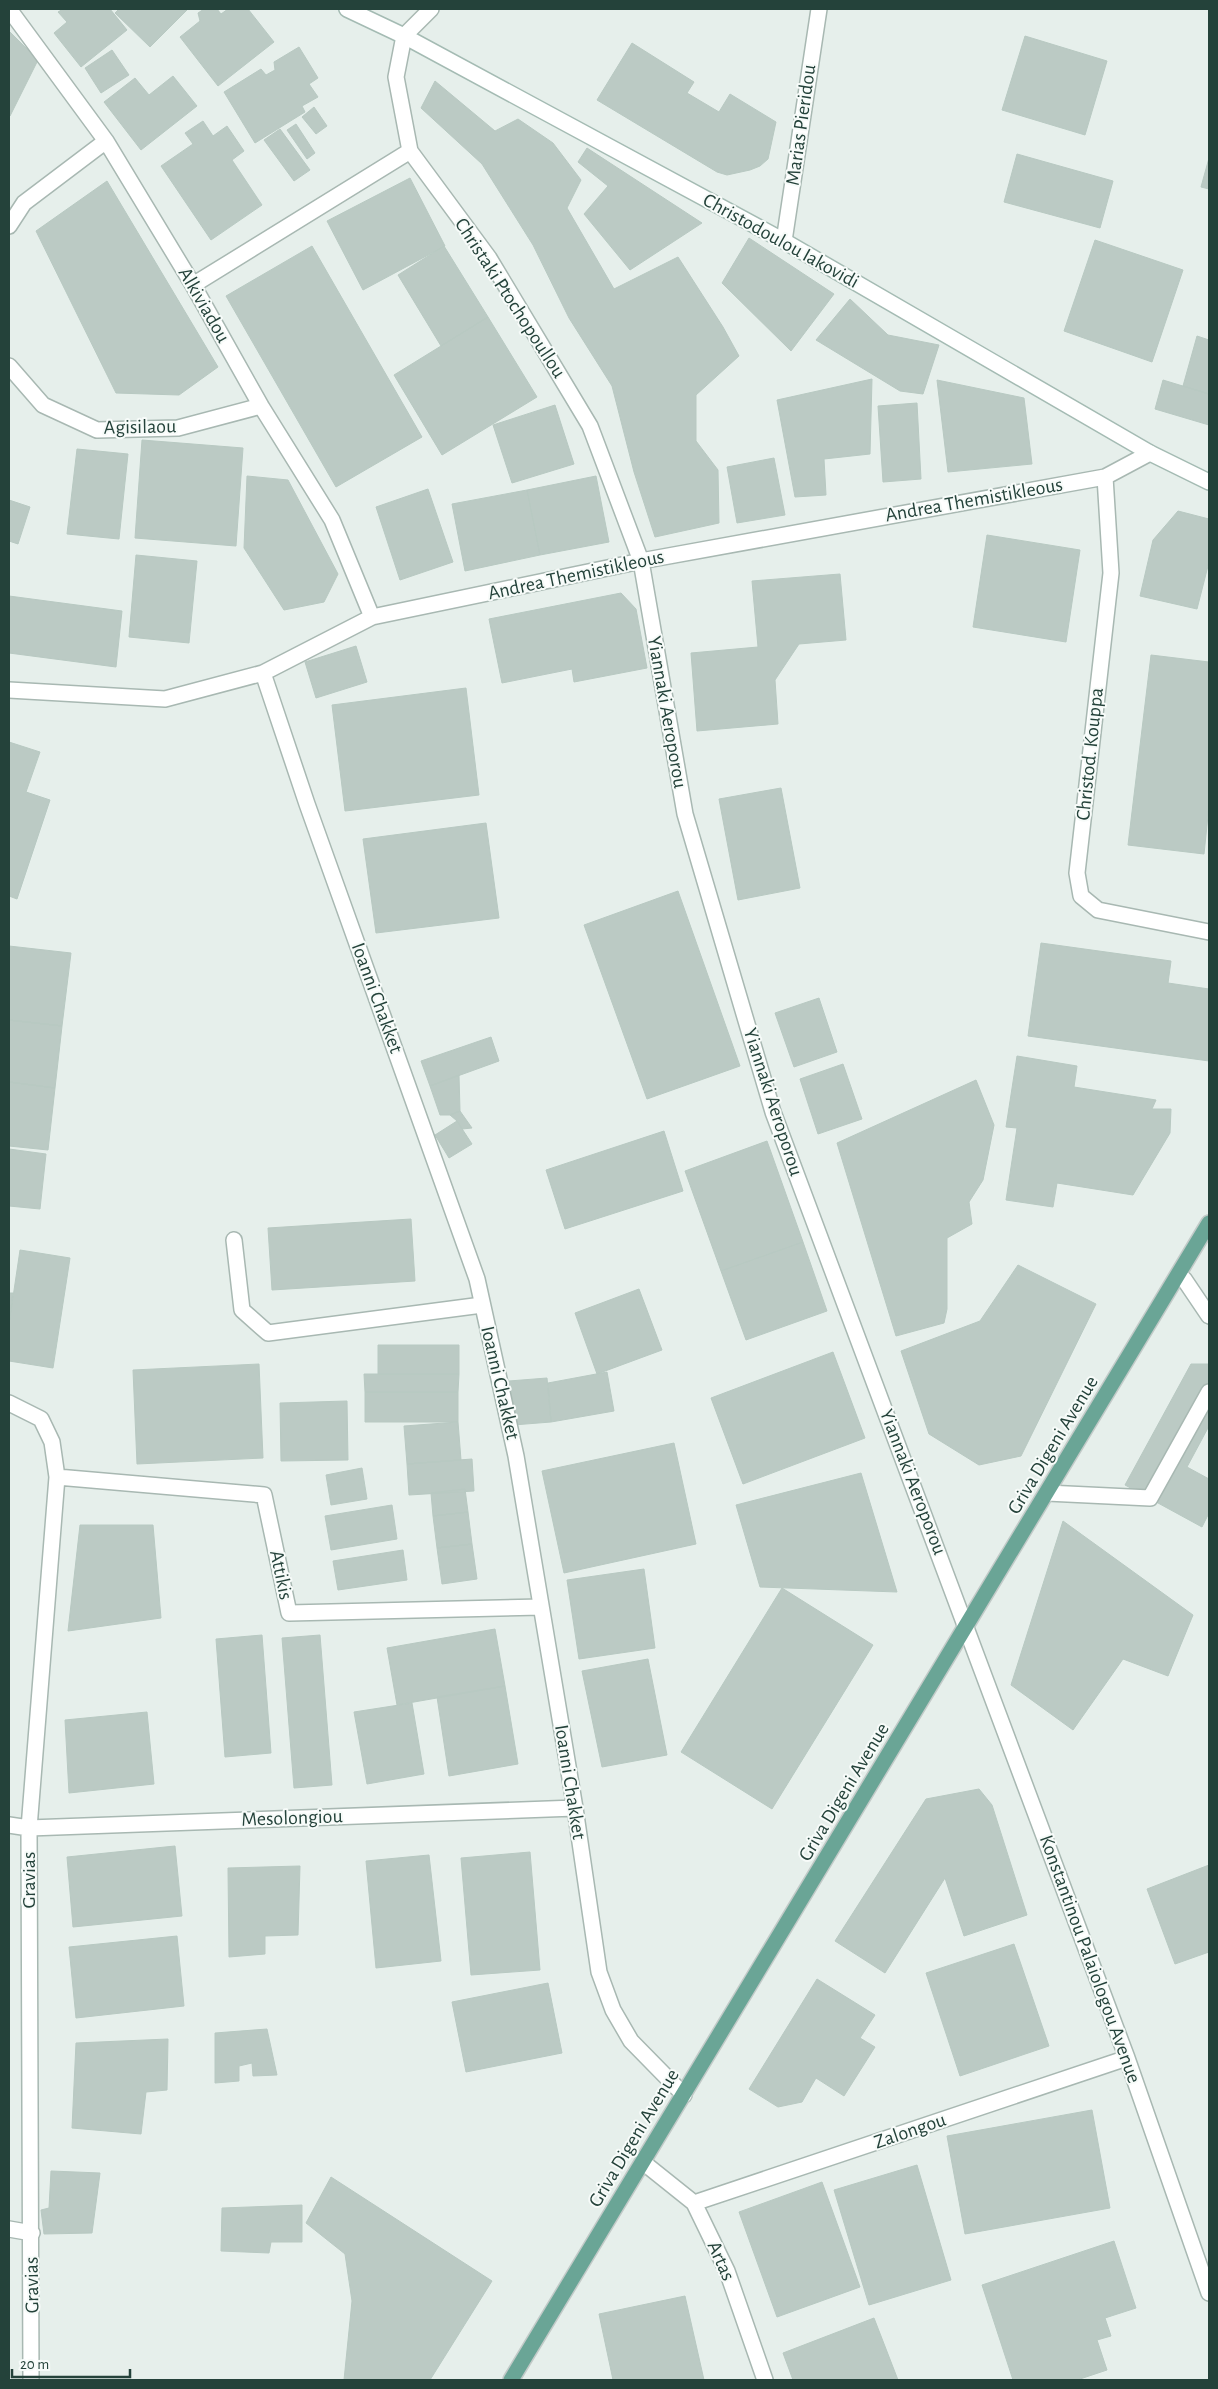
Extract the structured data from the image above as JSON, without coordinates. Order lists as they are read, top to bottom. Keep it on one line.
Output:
{"streets":{"main road":["Griva Digeni Avenue"],"street":["Marias Pieridou","Christodoulou Iakovidi","Christaki Ptochopoullou","Alkiviadou","Agisilaou","Andrea Themistikleous","Yiannaki Aeroporou","Christod. Kouppa","Ioanni Chakket","Attikis","Mesolongiou","Gravias","Konstantinou Palaiologou Avenue","Zalongou","Artas"]},"crossings":[["Marias Pieridou","Christodoulou Iakovidi"],["Christodoulou Iakovidi","Christaki Ptochopoullou"],["Christodoulou Iakovidi","Andrea Themistikleous"],["Christaki Ptochopoullou","Andrea Themistikleous"],["Christaki Ptochopoullou","Yiannaki Aeroporou"],["Alkiviadou","Agisilaou"],["Alkiviadou","Andrea Themistikleous"],["Andrea Themistikleous","Yiannaki Aeroporou"],["Andrea Themistikleous","Christod. Kouppa"],["Andrea Themistikleous","Ioanni Chakket"],["Yiannaki Aeroporou","Griva Digeni Avenue"],["Yiannaki Aeroporou","Konstantinou Palaiologou Avenue"],["Ioanni Chakket","Griva Digeni Avenue"],["Ioanni Chakket","Attikis"],["Ioanni Chakket","Mesolongiou"],["Griva Digeni Avenue","Konstantinou Palaiologou Avenue"],["Griva Digeni Avenue","Artas"],["Attikis","Gravias"],["Mesolongiou","Gravias"],["Konstantinou Palaiologou Avenue","Zalongou"],["Zalongou","Artas"]],"scale_bar":"20 m"}
